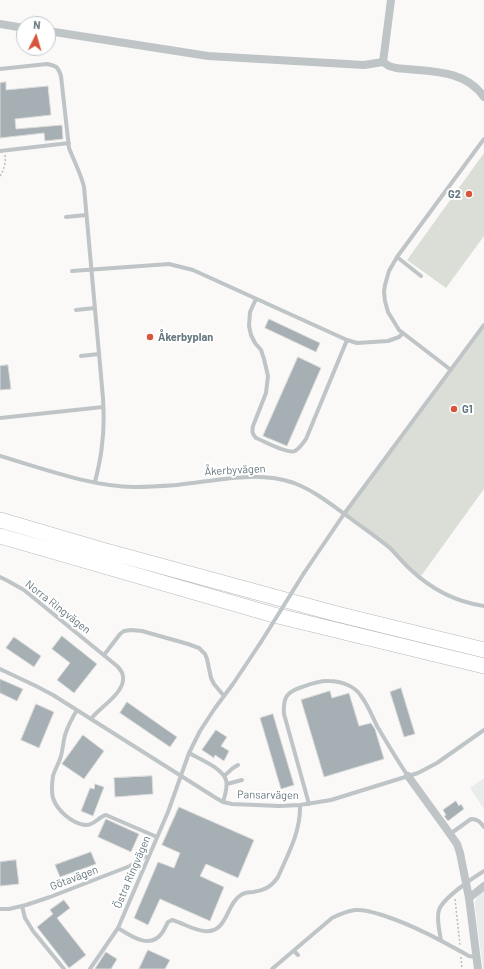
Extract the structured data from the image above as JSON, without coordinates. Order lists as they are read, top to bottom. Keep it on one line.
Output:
{"streets":{"lane":["Åkerbyvägen","Norra Ringvägen","Pansarvägen","Östra Ringvägen","Götavägen"]},"crossings":[["Åkerbyvägen","Östra Ringvägen"],["Norra Ringvägen","Pansarvägen"],["Pansarvägen","Östra Ringvägen"],["Östra Ringvägen","Götavägen"]],"places":["G2","Åkerbyplan","G1"],"north":"top"}
